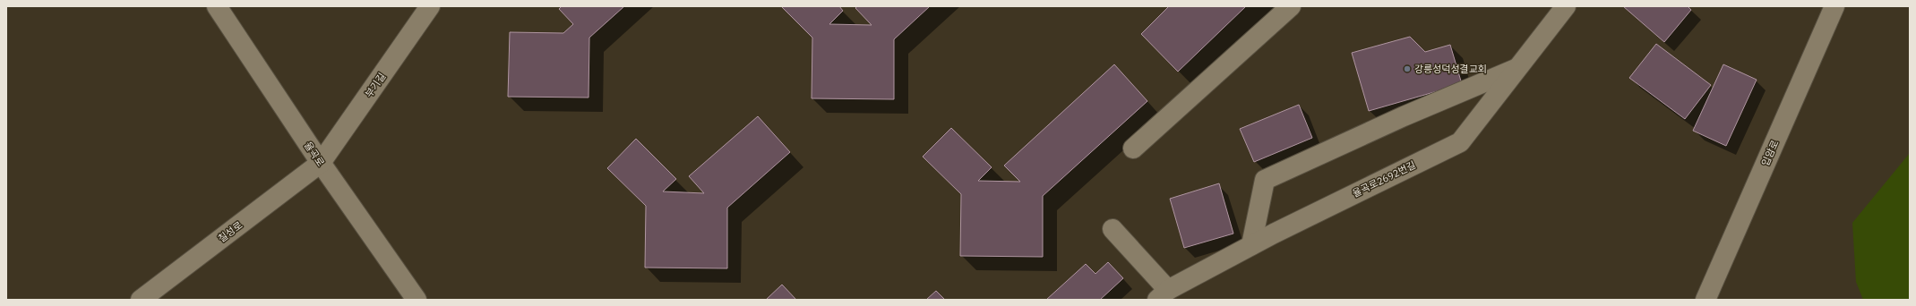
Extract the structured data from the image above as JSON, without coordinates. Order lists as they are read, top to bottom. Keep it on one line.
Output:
{"streets":{"street":["부기길","입암로","율곡로","율곡로2692번길","칠성로"]},"crossings":[["부기길","율곡로"],["부기길","칠성로"],["율곡로","칠성로"]],"places":["강릉성덕성결교회"]}
